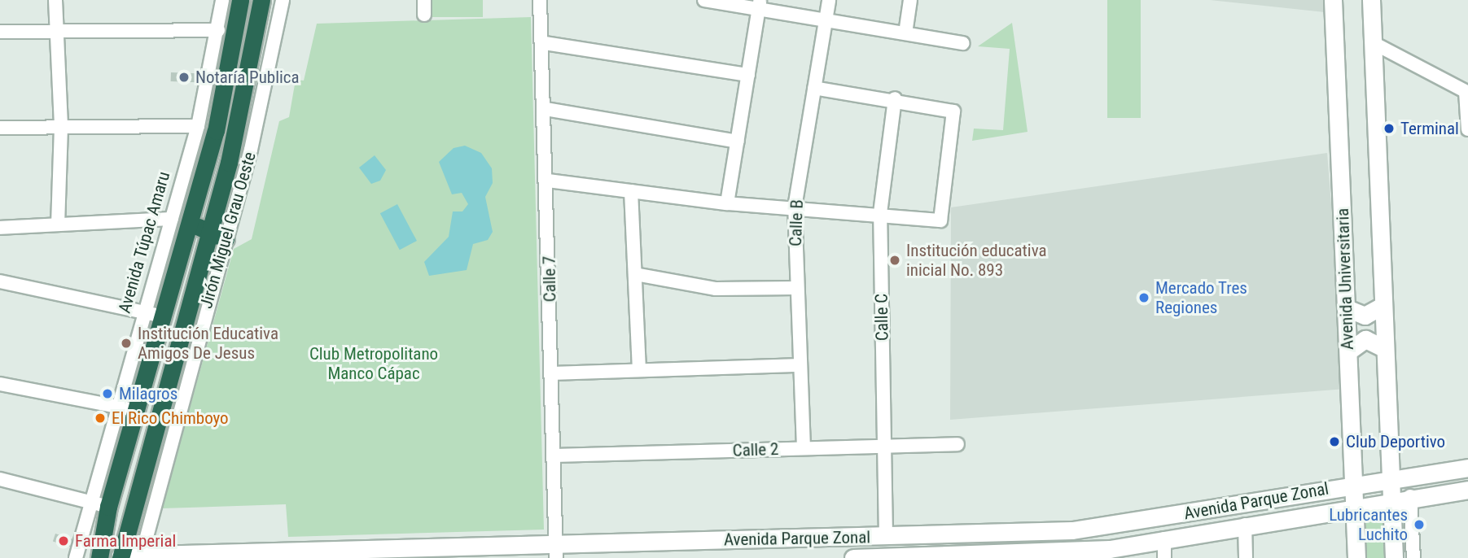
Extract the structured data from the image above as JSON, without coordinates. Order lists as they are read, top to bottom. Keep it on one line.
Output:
{"streets":{"main road":["Avenida Universitaria","Avenida Parque Zonal"],"street":["Calle B","Jirón Miguel Grau Oeste","Avenida Túpac Amaru","Calle 7","Calle C","Calle 2"]},"crossings":[["Calle B","Calle 2"],["Jirón Miguel Grau Oeste","Avenida Parque Zonal"],["Calle 7","Calle 2"],["Calle 7","Avenida Parque Zonal"],["Avenida Universitaria","Avenida Parque Zonal"],["Calle C","Calle 2"],["Calle C","Avenida Parque Zonal"]],"parks":["Club Metropolitano Manco Cápac"],"places":["Notaría Publica","Terminal","Institución educativa inicial No. 893","Mercado Tres Regiones","Institución Educativa Amigos De Jesus","Milagros","El Rico Chimboyo","Club Deportivo","Lubricantes Luchito","Farma Imperial"]}
